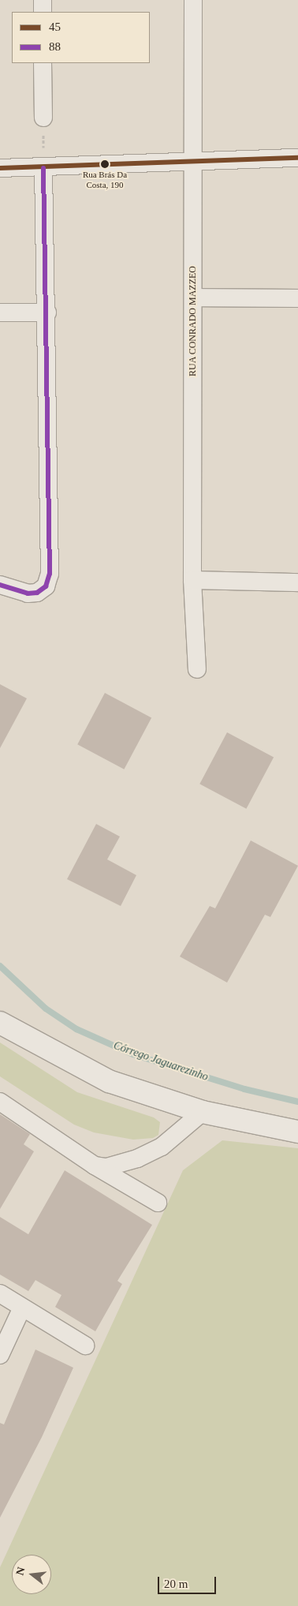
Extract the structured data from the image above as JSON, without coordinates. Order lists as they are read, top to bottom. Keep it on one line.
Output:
{"streets":{"street":["RUA CONRADO MAZZEO"]},"water":["Córrego Jaguarezinho"],"places":["Rua Brás Da Costa, 190"],"lines":["transit line 45","transit line 88"],"legend":["45","88"],"scale_bar":"20 m","north":"left"}
